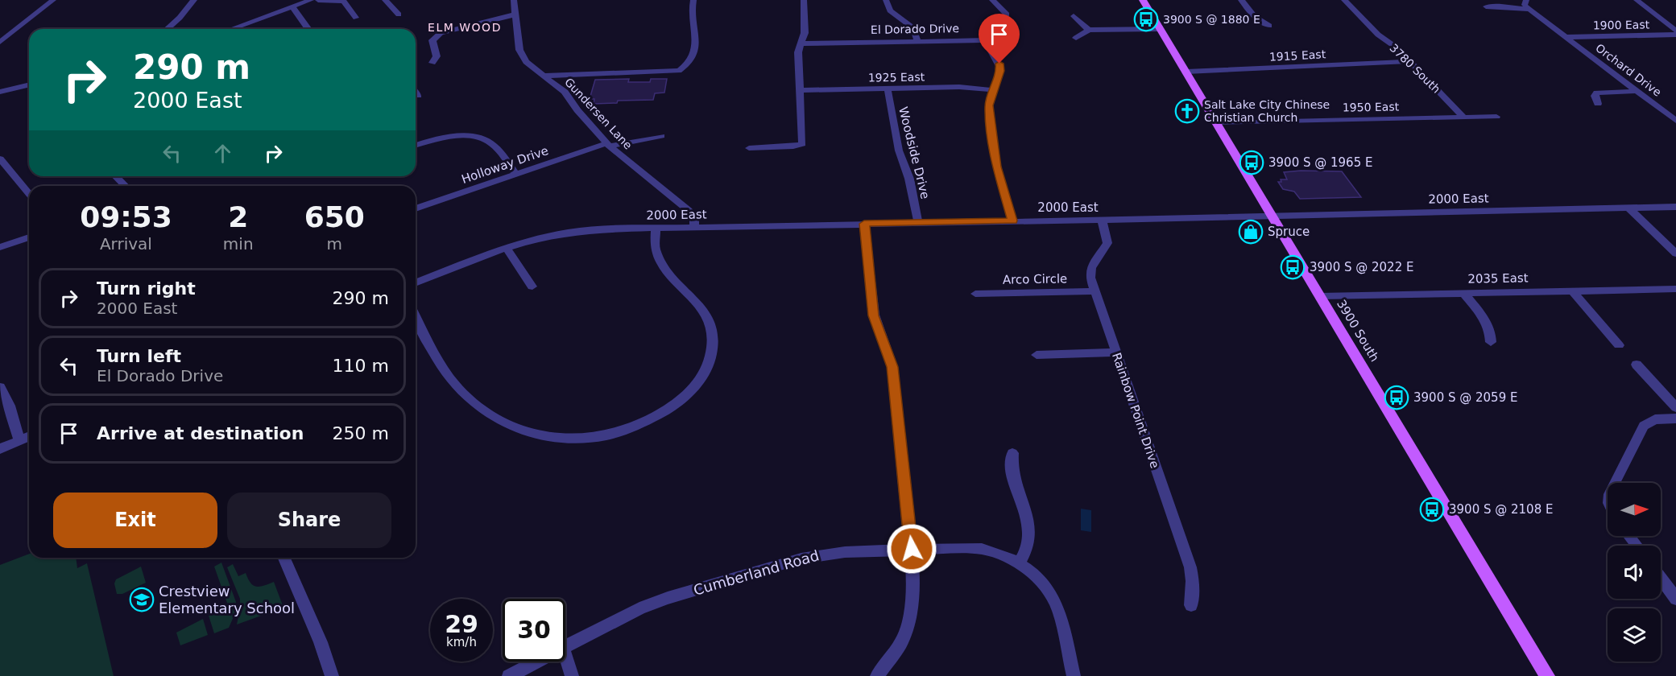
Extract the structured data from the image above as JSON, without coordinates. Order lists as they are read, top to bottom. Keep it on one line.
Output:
{"streets":{"main road":["3900 South"],"street":["1900 East","El Dorado Drive","1915 East","3780 South","Orchard Drive","1925 East","1950 East","Gundersen Lane","Woodside Drive","Holloway Drive","2000 East","2035 East","Arco Circle","Rainbow Point Drive","Cumberland Road"]},"crossings":[["1900 East","Orchard Drive"],["El Dorado Drive","1925 East"],["El Dorado Drive","2000 East"],["1915 East","3780 South"],["1915 East","3900 South"],["3780 South","1950 East"],["1925 East","Woodside Drive"],["1950 East","3900 South"],["Gundersen Lane","Holloway Drive"],["Gundersen Lane","2000 East"],["Woodside Drive","2000 East"],["2000 East","3900 South"],["2000 East","Rainbow Point Drive"],["2035 East","3900 South"],["Arco Circle","Rainbow Point Drive"]],"districts":["ELM WOOD"],"places":{"bus stop":["3900 S @ 1880 E","3900 S @ 1965 E","3900 S @ 2022 E","3900 S @ 2059 E","3900 S @ 2108 E"],"church":["Salt Lake City Chinese Christian Church"],"shop":["Spruce"],"school or university":["Crestview Elementary School"]},"north":"right","page":{"turn":["290 m","2000 East"],"eta":["09:53","Arrival","2","min","650","m"],"list":[{"name":"Turn right","note":"2000 East","value":"290 m"},{"name":"Turn left","note":"El Dorado Drive","value":"110 m"},{"name":"Arrive at destination","value":"250 m"}],"buttons":["Exit","Share"],"speed":"29 km/h","limit":"30"}}
